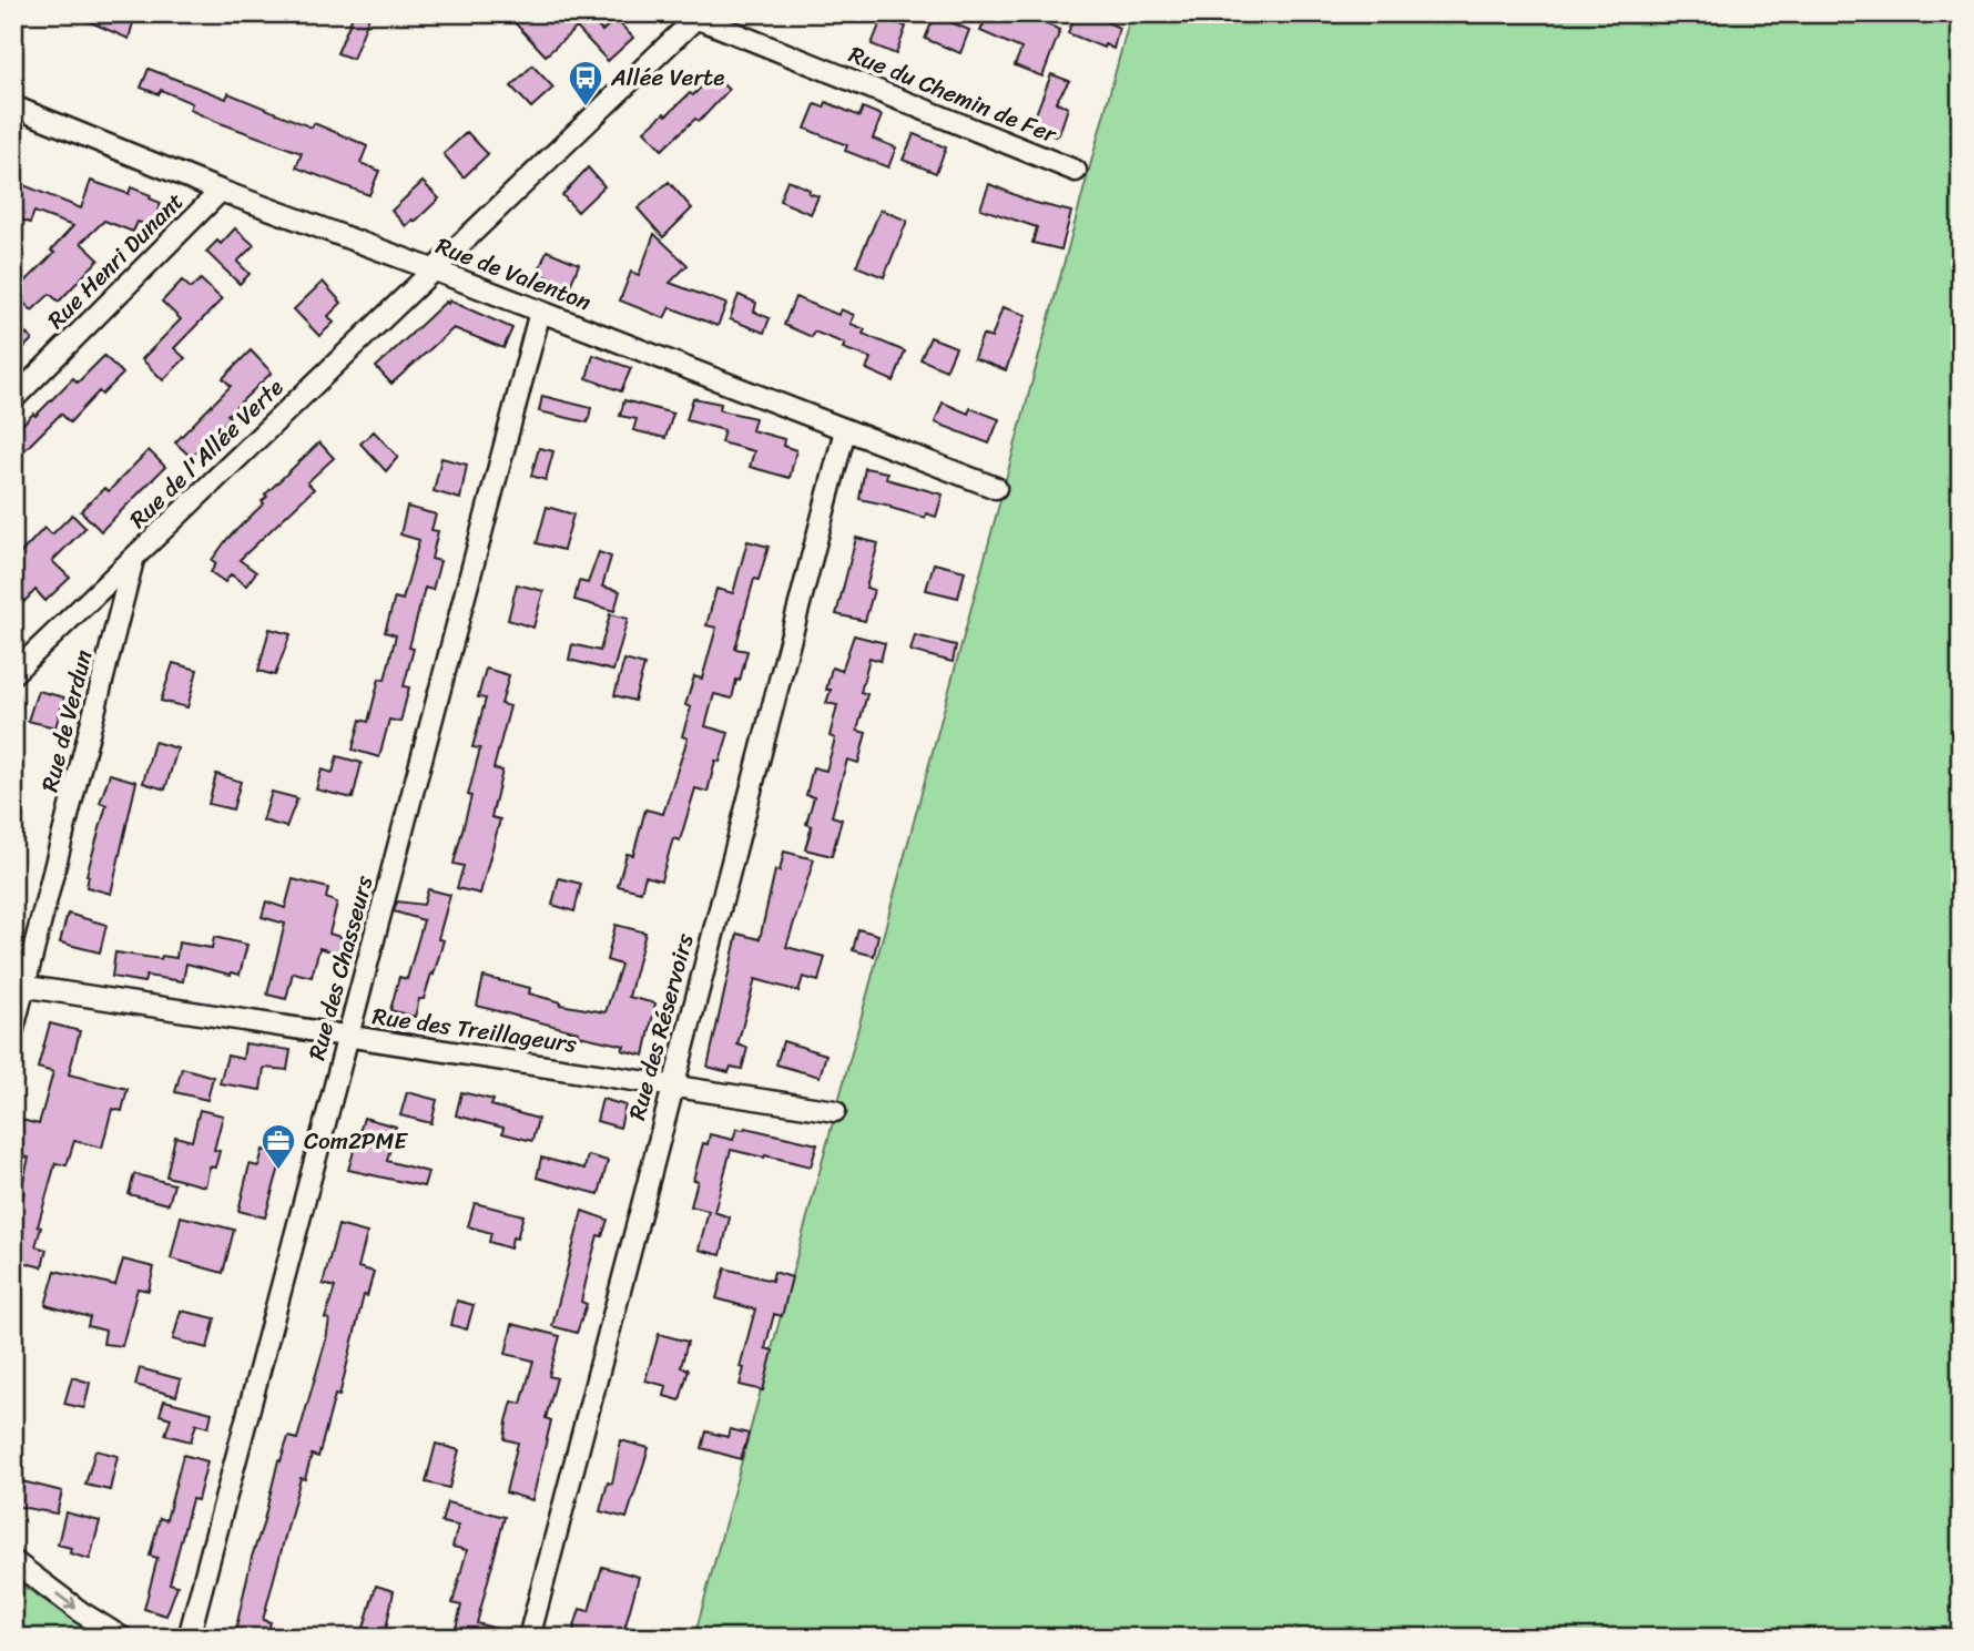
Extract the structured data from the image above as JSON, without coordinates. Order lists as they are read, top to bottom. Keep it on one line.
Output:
{"streets":{"street":["Rue du Chemin de Fer","Rue Henri Dunant","Rue de Valenton","Rue de l'Allée Verte","Rue de Verdun","Rue des Chasseurs","Rue des Réservoirs","Rue des Treillageurs"]},"crossings":[["Rue Henri Dunant","Rue de Valenton"],["Rue de Valenton","Rue de l'Allée Verte"],["Rue de Valenton","Rue des Chasseurs"],["Rue de Valenton","Rue des Réservoirs"],["Rue de l'Allée Verte","Rue de Verdun"],["Rue de Verdun","Rue des Treillageurs"],["Rue des Chasseurs","Rue des Treillageurs"],["Rue des Réservoirs","Rue des Treillageurs"]],"places":{"bus stop":["Allée Verte"],"office":["Com2PME"]}}
